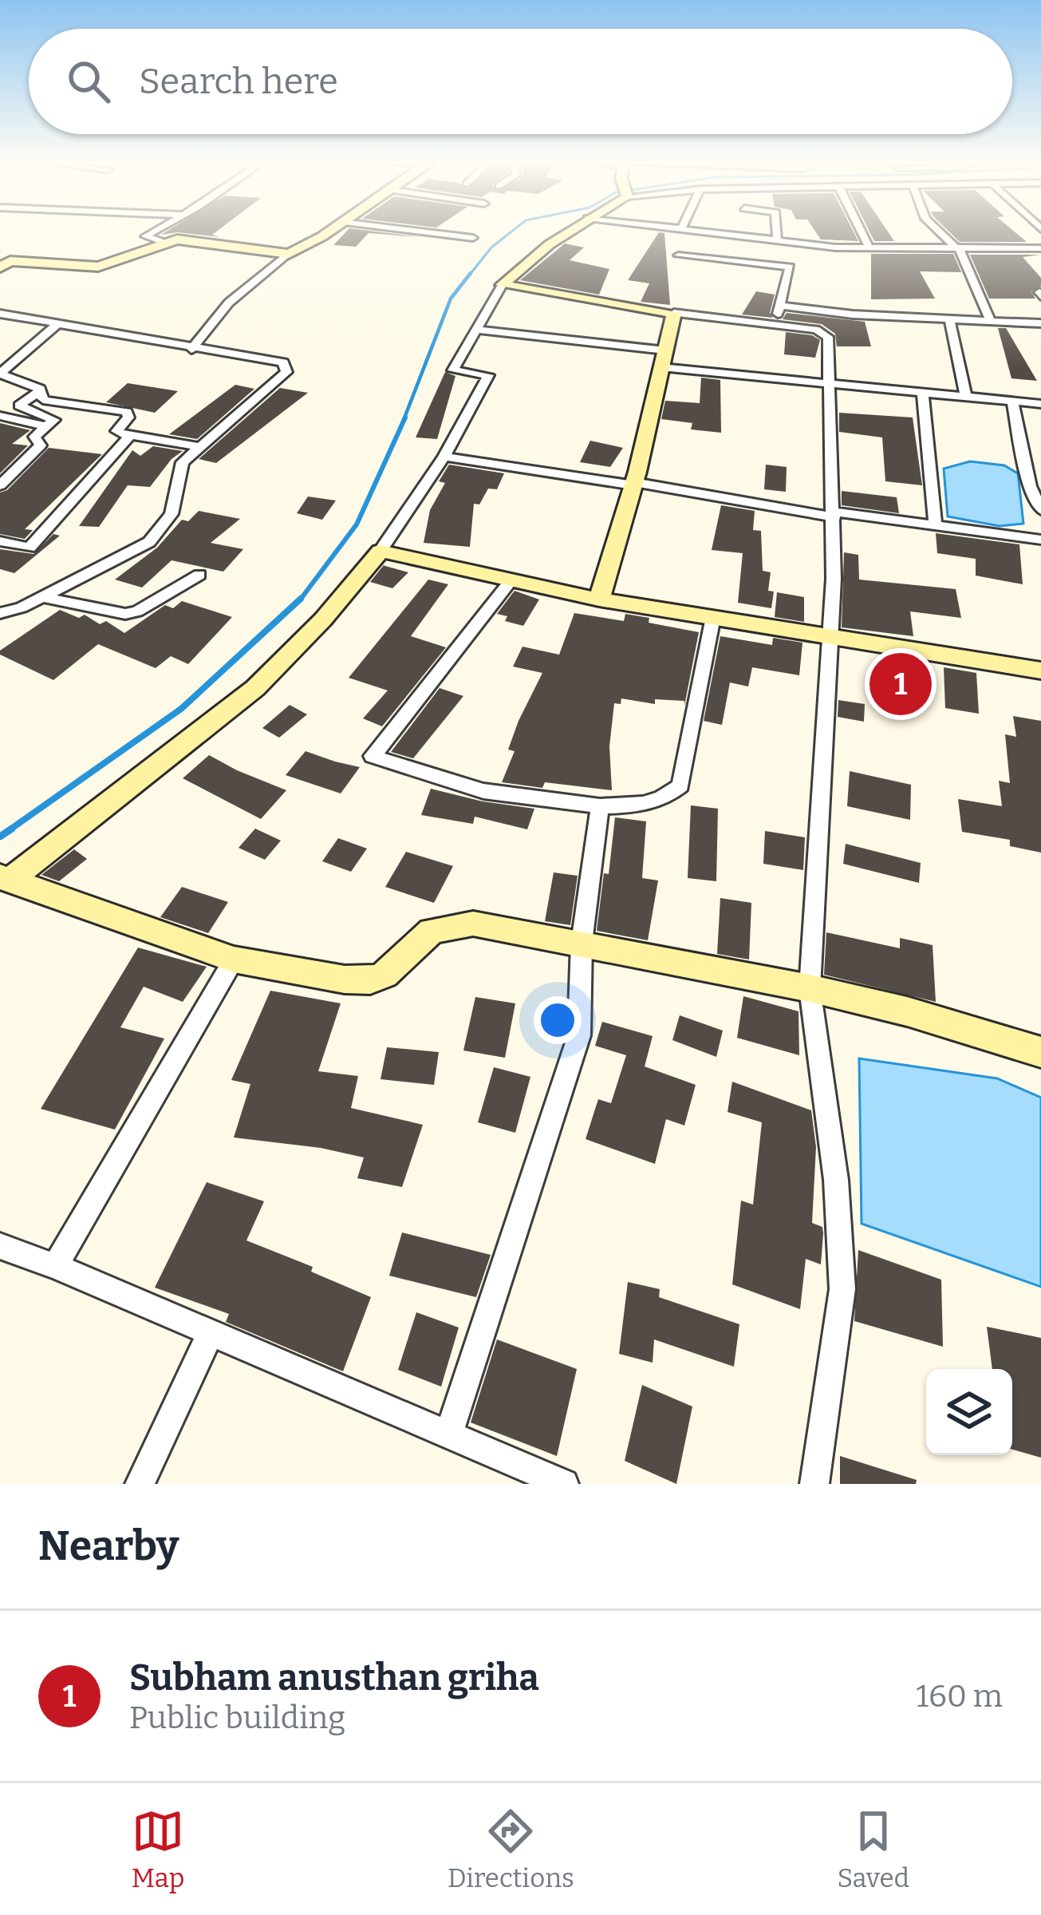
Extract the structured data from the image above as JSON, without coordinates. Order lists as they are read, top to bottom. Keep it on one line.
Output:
{"page":{"search":"Search here","pins":"1","heading":"Nearby","list":[{"mark":"1","name":"Subham anusthan griha","note":"Public building","value":"160 m"}],"nav":["Map","Directions","Saved"]}}
